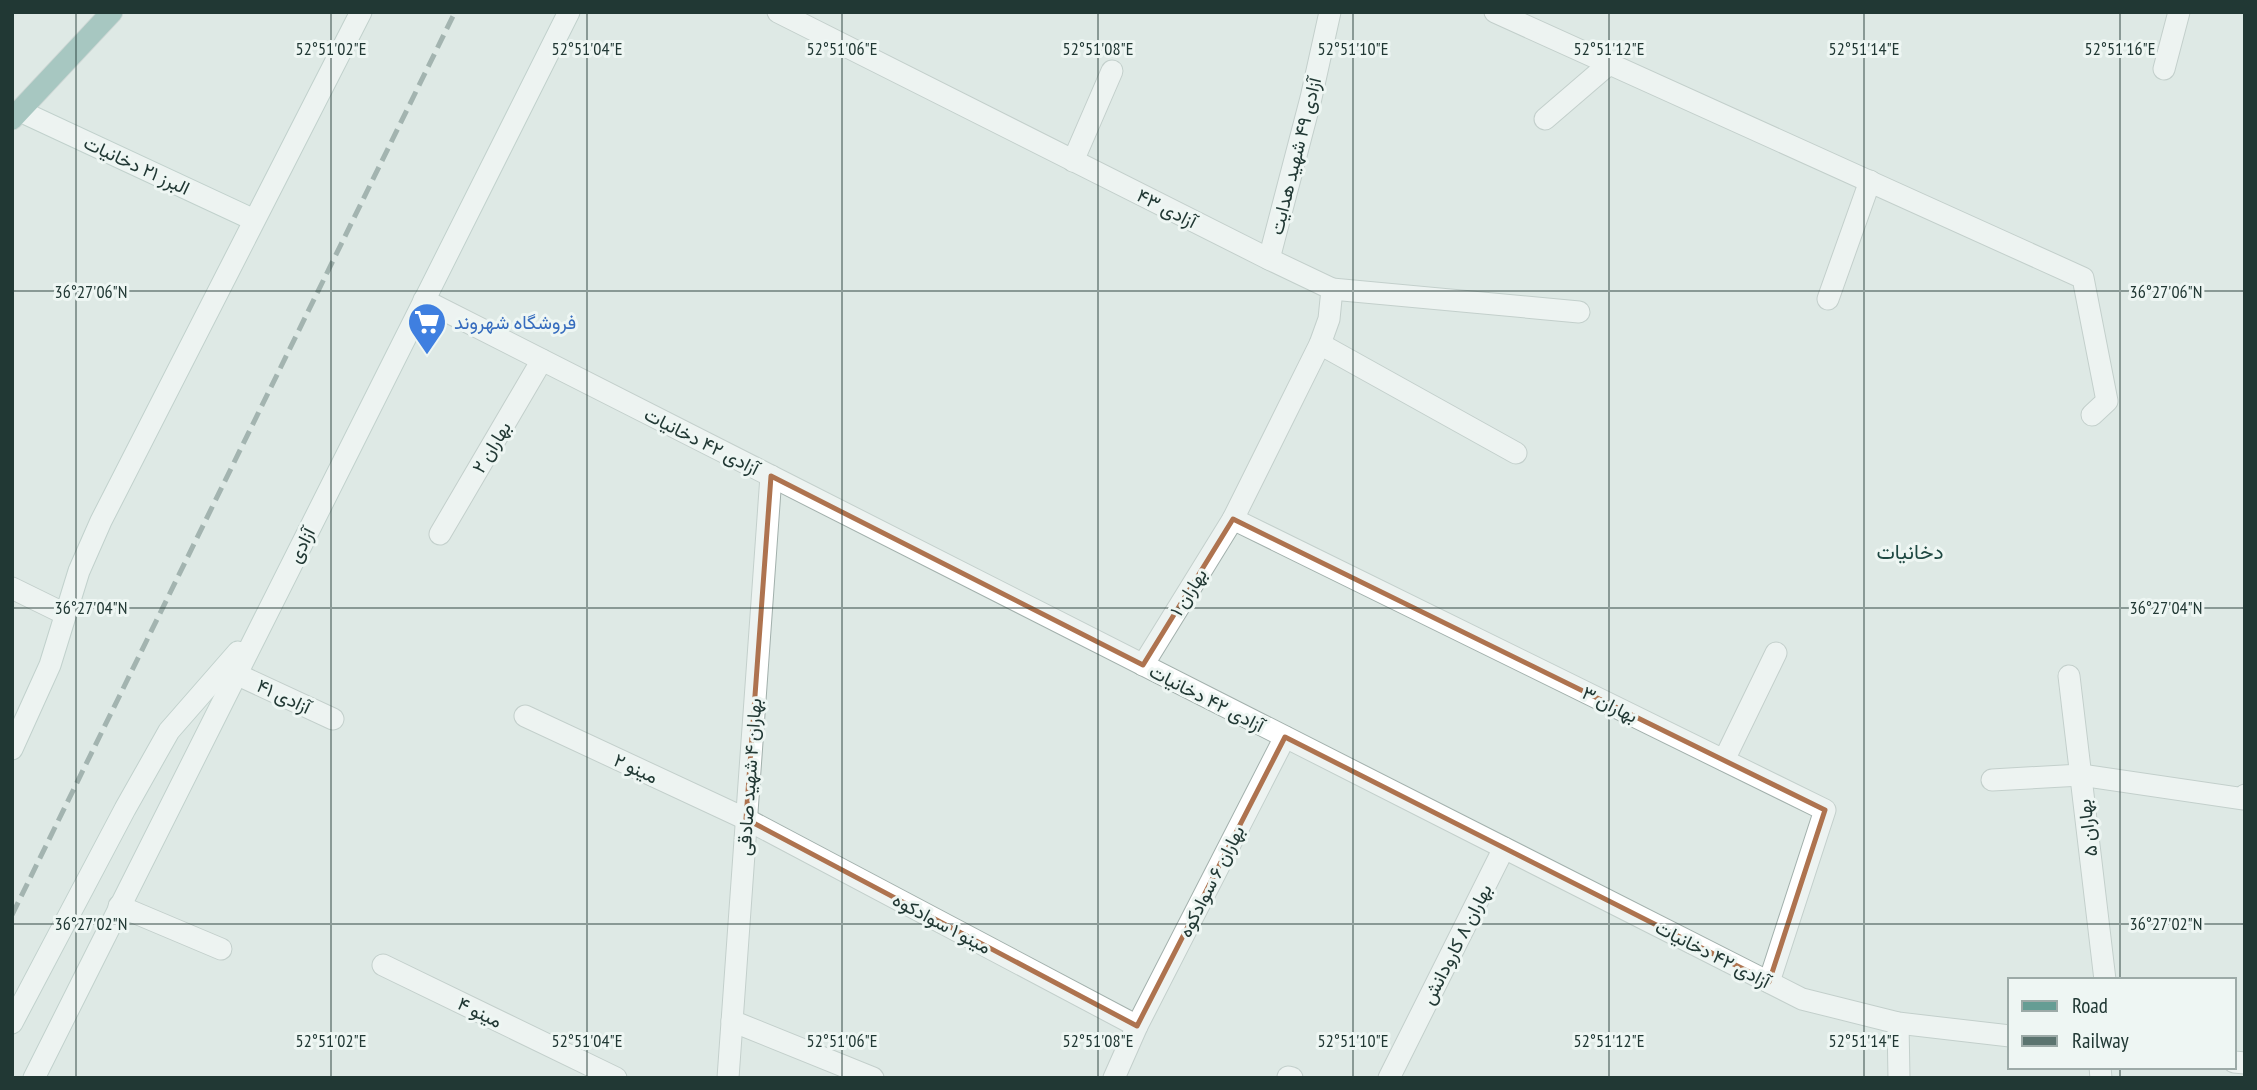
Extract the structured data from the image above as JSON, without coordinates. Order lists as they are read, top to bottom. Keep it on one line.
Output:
{"streets":{"street":["آزادی ۴۹ شهید هدایت","البرز ۲۱ دخانیات","آزادی ۴۳","آزادی ۴۲ دخانیات","بهاران ۲","آزادی","بهاران ۱","آزادی ۴۱","بهاران ۳","مینو ۲","بهاران ۴ شهید صادقی","بهاران ۵","بهاران ۶ سوادکوه","مینو ۱ سوادکوه","بهاران ۸ کارودانش","مینو ۴"]},"crossings":[["آزادی ۴۹ شهید هدایت","آزادی ۴۳"],["آزادی ۴۲ دخانیات","بهاران ۲"],["آزادی ۴۲ دخانیات","آزادی"],["آزادی ۴۲ دخانیات","بهاران ۱"],["آزادی ۴۲ دخانیات","بهاران ۳"],["آزادی ۴۲ دخانیات","بهاران ۴ شهید صادقی"],["آزادی ۴۲ دخانیات","بهاران ۶ سوادکوه"],["آزادی ۴۲ دخانیات","بهاران ۸ کارودانش"],["آزادی","آزادی ۴۱"],["بهاران ۱","بهاران ۳"],["مینو ۲","بهاران ۴ شهید صادقی"],["مینو ۲","مینو ۱ سوادکوه"],["بهاران ۴ شهید صادقی","مینو ۱ سوادکوه"],["بهاران ۶ سوادکوه","مینو ۱ سوادکوه"]],"districts":["دخانیات"],"places":{"supermarket":["فروشگاه شهروند"]},"legend":["Road","Railway"],"coordinates":["52°51'02\"E","52°51'04\"E","52°51'06\"E","52°51'08\"E","52°51'10\"E","52°51'12\"E","52°51'14\"E","52°51'16\"E","36°27'06\"N","36°27'04\"N","36°27'02\"N"]}
